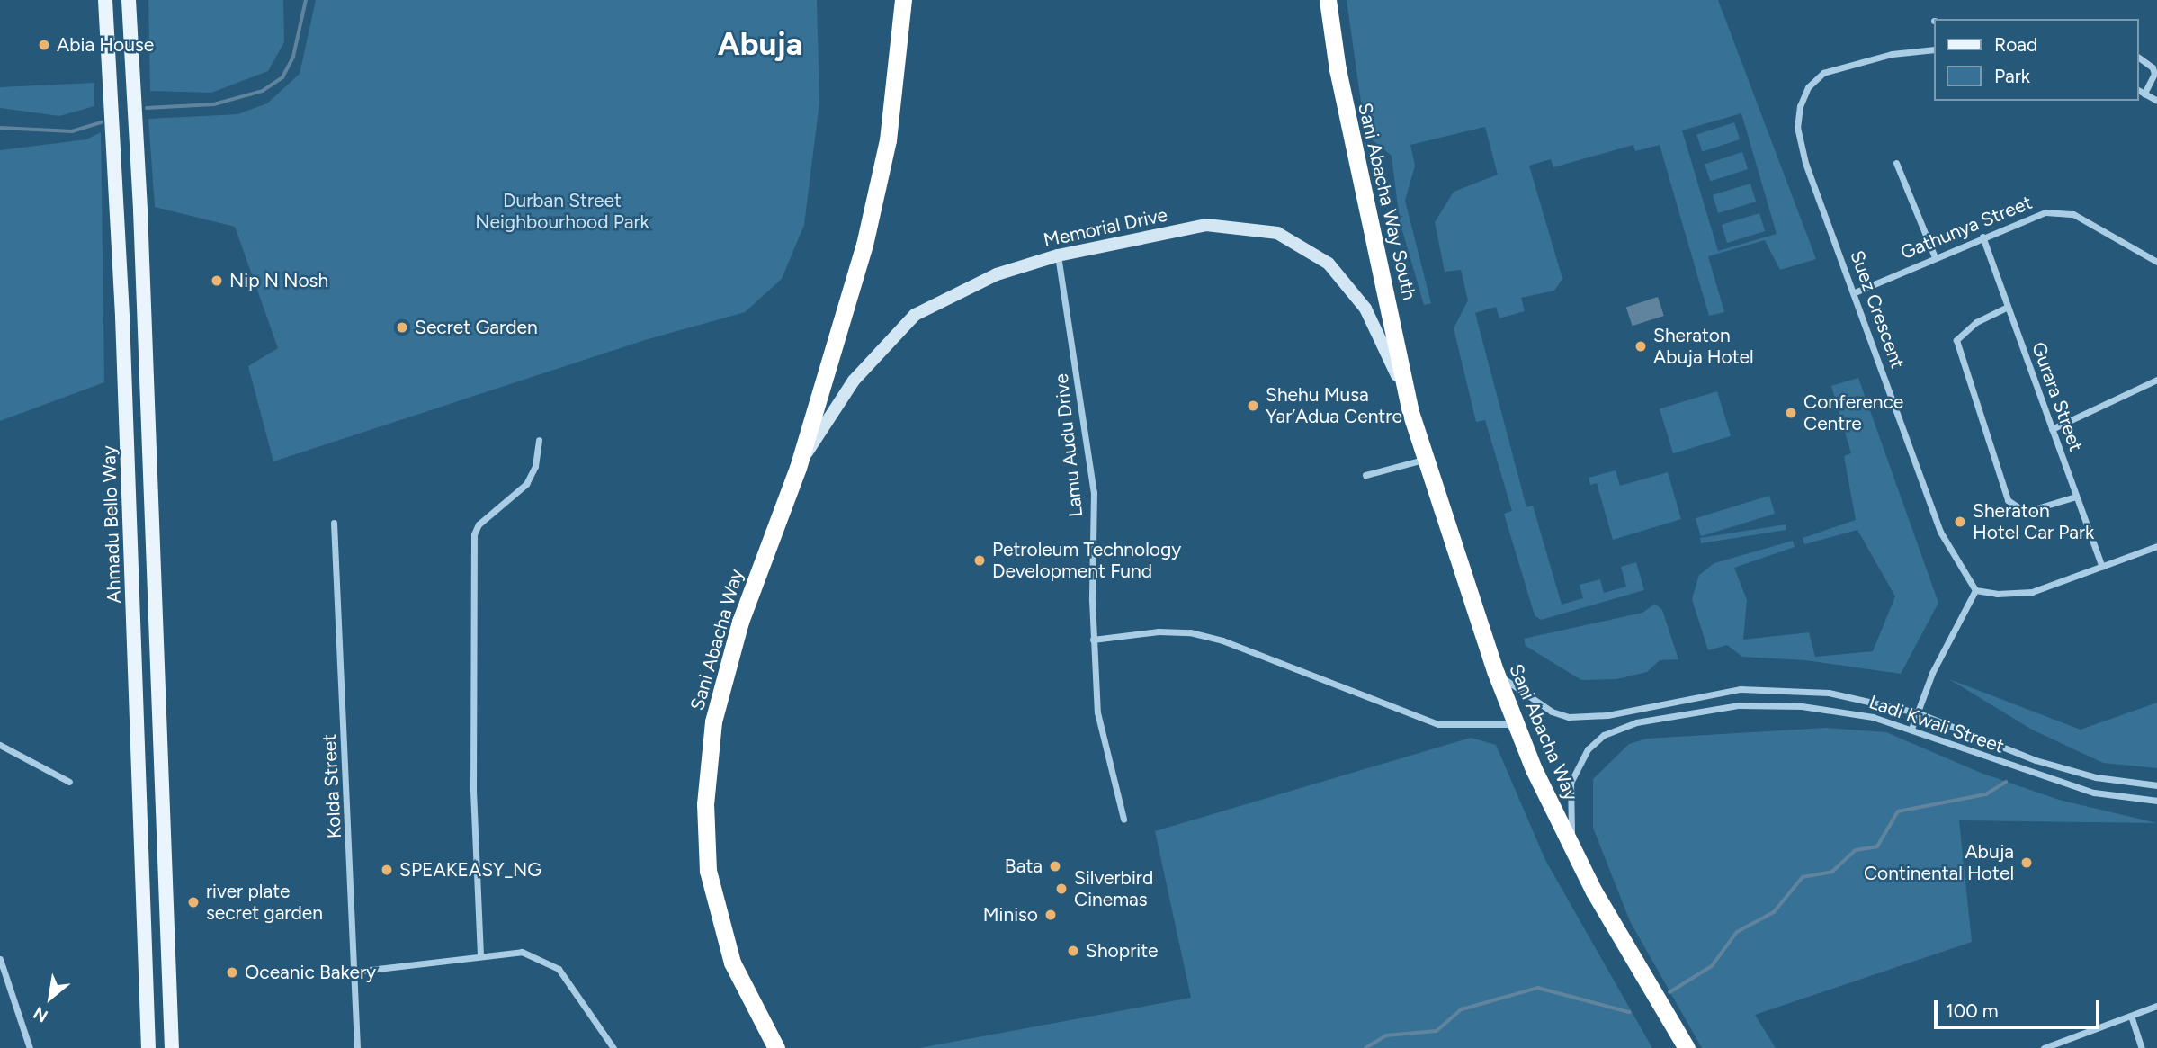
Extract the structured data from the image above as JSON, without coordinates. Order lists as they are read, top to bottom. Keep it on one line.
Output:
{"streets":{"highway":["Sani Abacha Way South","Sani Abacha Way"],"main road":["Ahmadu Bello Way"],"street":["Memorial Drive","Gathunya Street","Suez Crescent","Gurara Street","Lamu Audu Drive","Ladi Kwali Street","Kolda Street"]},"crossings":[["Sani Abacha Way South","Memorial Drive"],["Sani Abacha Way South","Sani Abacha Way"],["Memorial Drive","Lamu Audu Drive"],["Memorial Drive","Sani Abacha Way"],["Gathunya Street","Suez Crescent"],["Gathunya Street","Gurara Street"],["Sani Abacha Way","Ladi Kwali Street"]],"districts":["Abuja"],"parks":["Durban Street Neighbourhood Park"],"places":["Abia House","Nip N Nosh","Secret Garden","Sheraton Abuja Hotel","Shehu Musa Yar’Adua Centre","Conference Centre","Sheraton Hotel Car Park","Petroleum Technology Development Fund","Abuja Continental Hotel","Bata","SPEAKEASY_NG","Silverbird Cinemas","river plate secret garden","Miniso","Shoprite","Oceanic Bakery"],"legend":["Road","Park"],"scale_bar":"100 m","north":"bottom left"}
